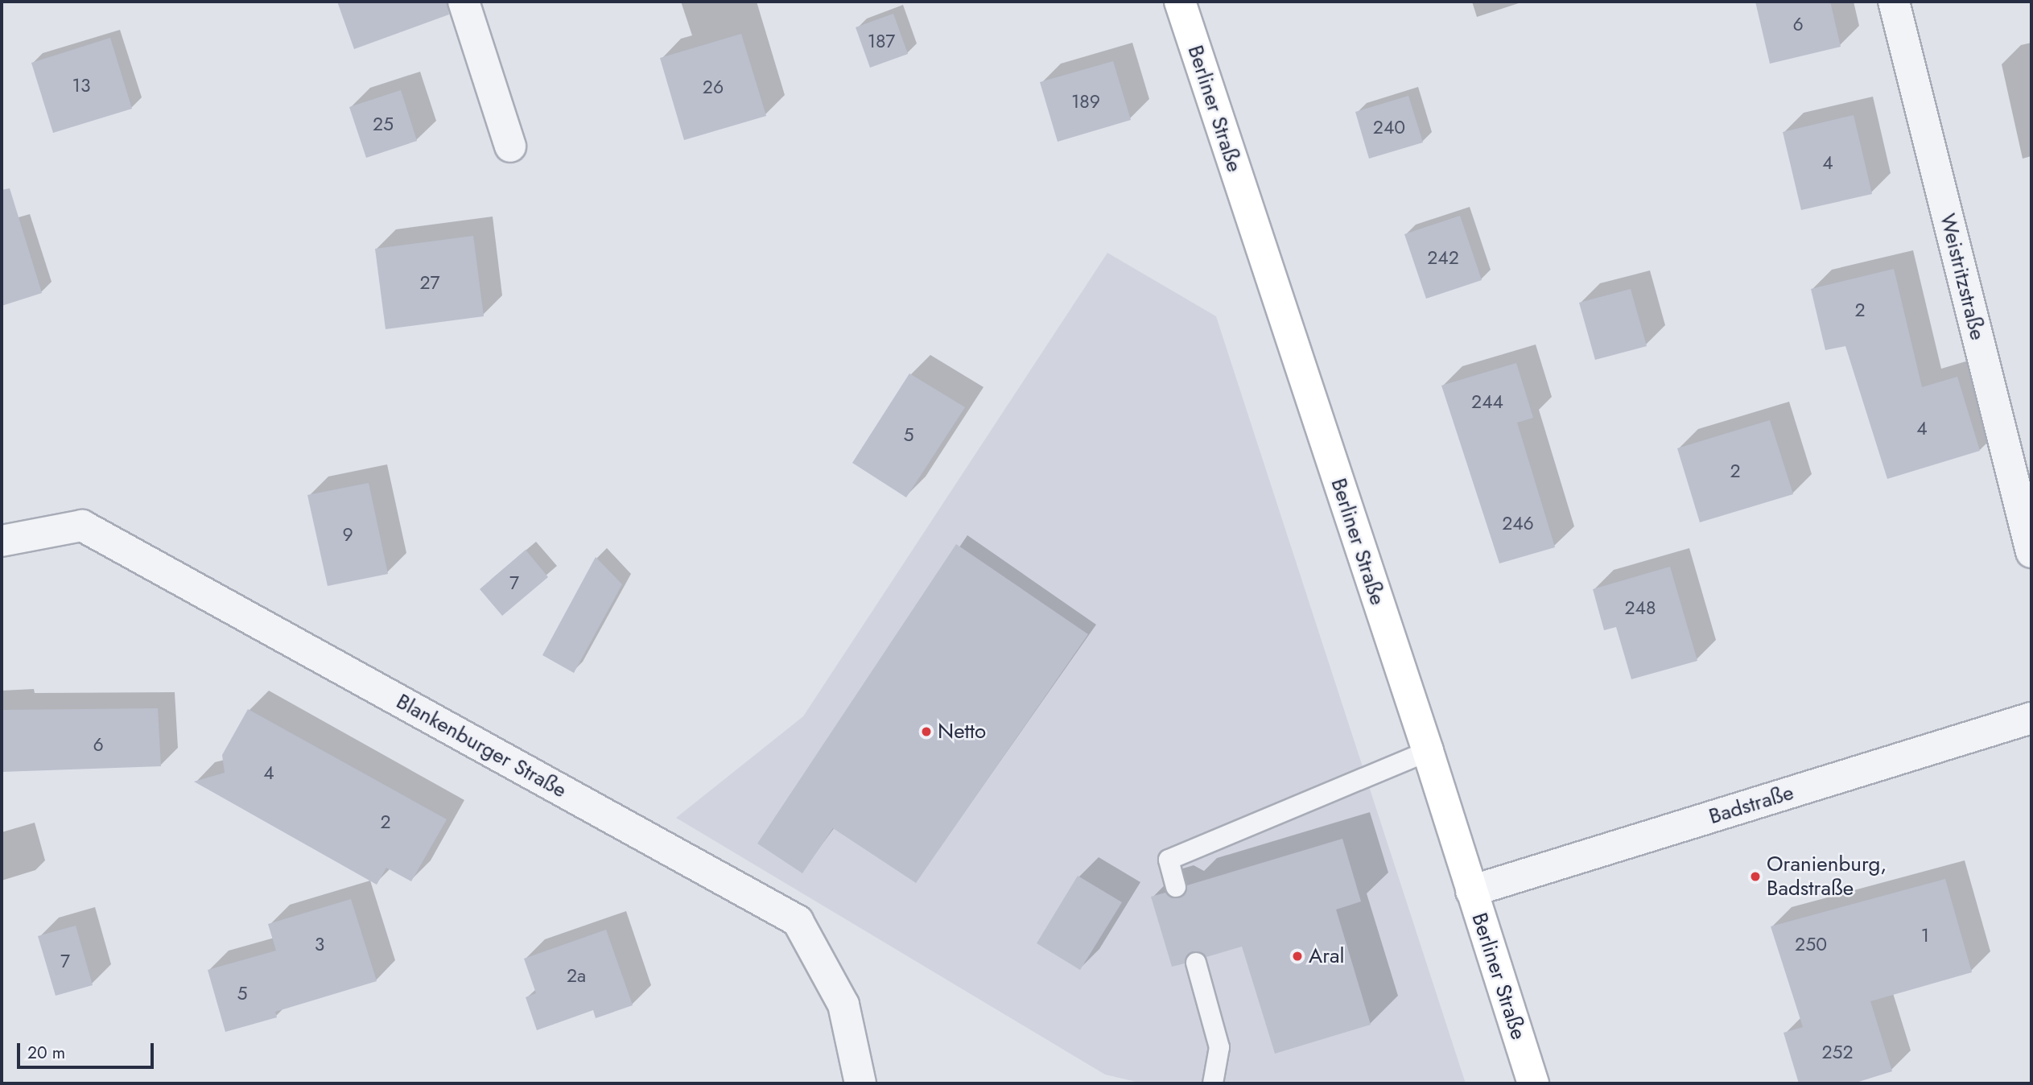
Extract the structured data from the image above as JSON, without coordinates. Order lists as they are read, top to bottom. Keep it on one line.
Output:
{"streets":{"main road":["Berliner Straße"],"street":["Weistritzstraße","Blankenburger Straße","Badstraße"]},"crossings":[["Berliner Straße","Badstraße"]],"places":["Netto","Oranienburg, Badstraße","Aral"],"house_numbers":["6","187","13","26","189","25","240","4","242","27","2","244","4","5","2","246","9","7","248","6","4","2","1","3","250","7","2a","5","252"],"scale_bar":"20 m"}
